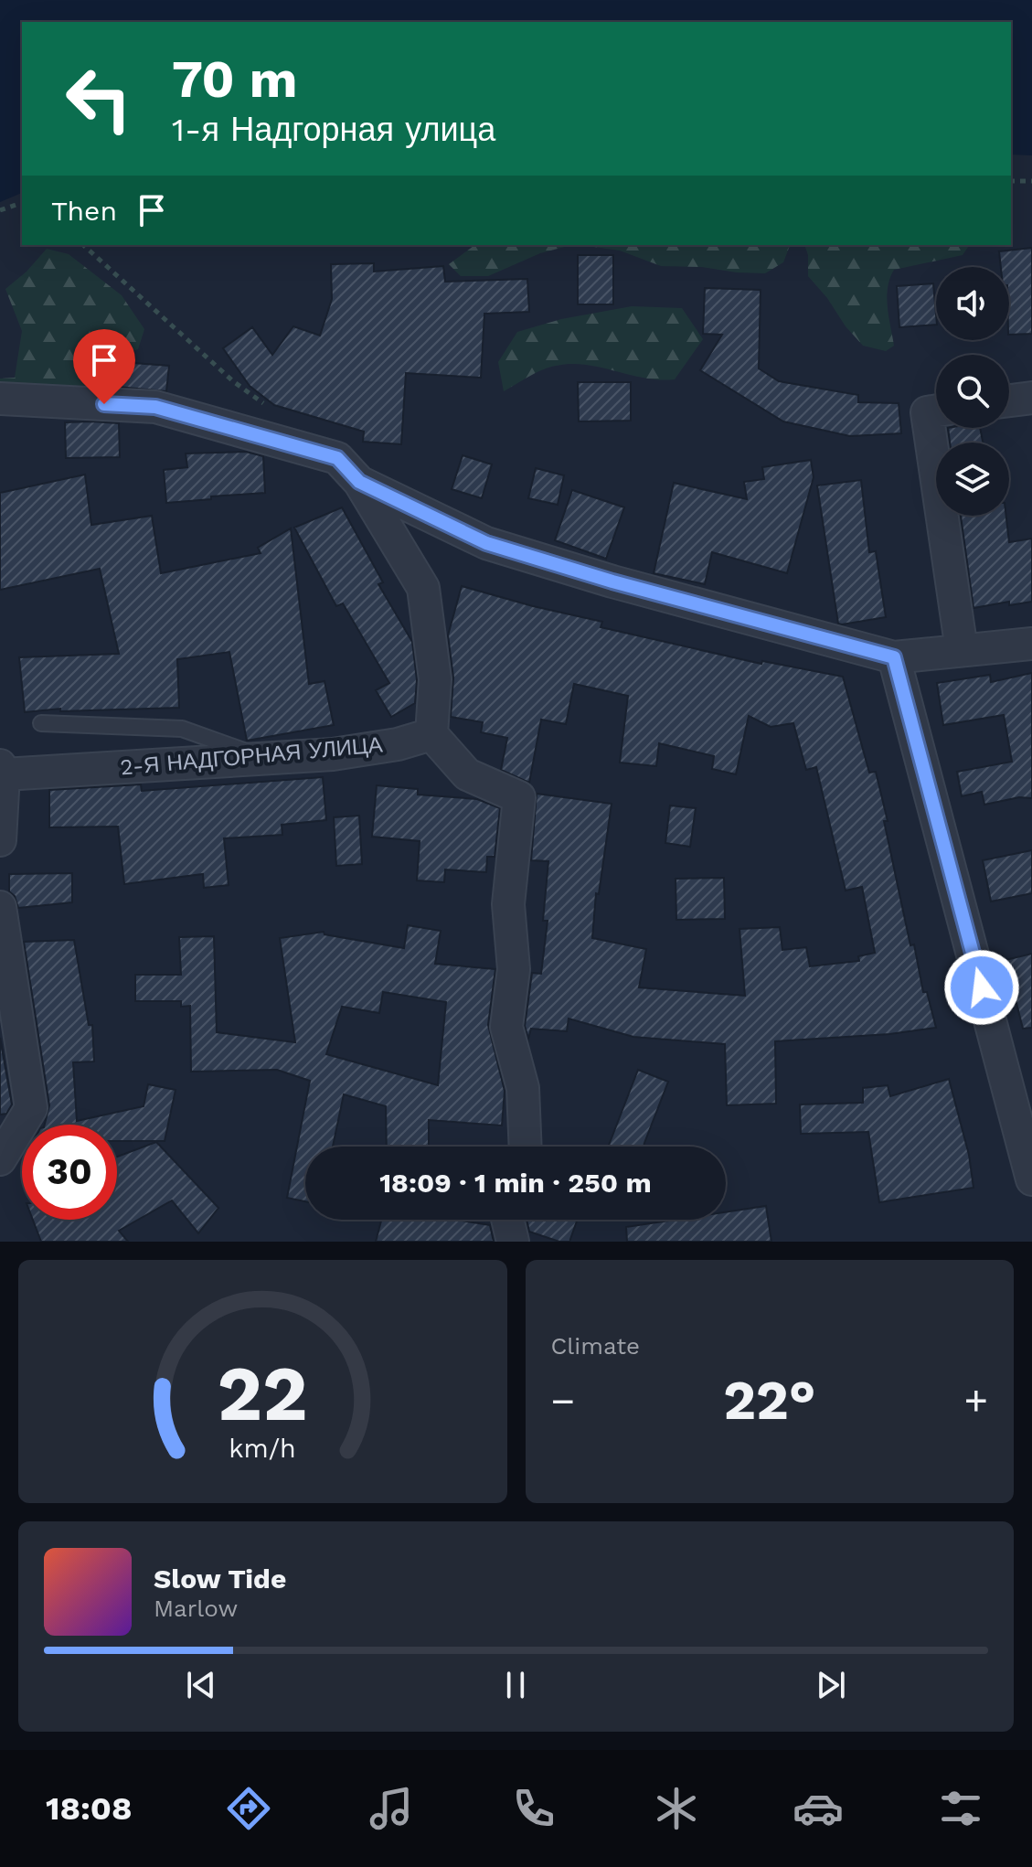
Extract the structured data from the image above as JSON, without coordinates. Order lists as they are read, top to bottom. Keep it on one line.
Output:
{"streets":{"street":["2-Я НАДГОРНАЯ УЛИЦА"]},"page":{"turn":["70 m","1-я Надгорная улица"],"then":"Then","limit":"30","trip":"18:09 · 1 min · 250 m","tile":"Climate","heat":["−","22°","+"],"song":["Slow Tide","Marlow"],"tabs":"18:08","gauge":["22","km/h"]}}
